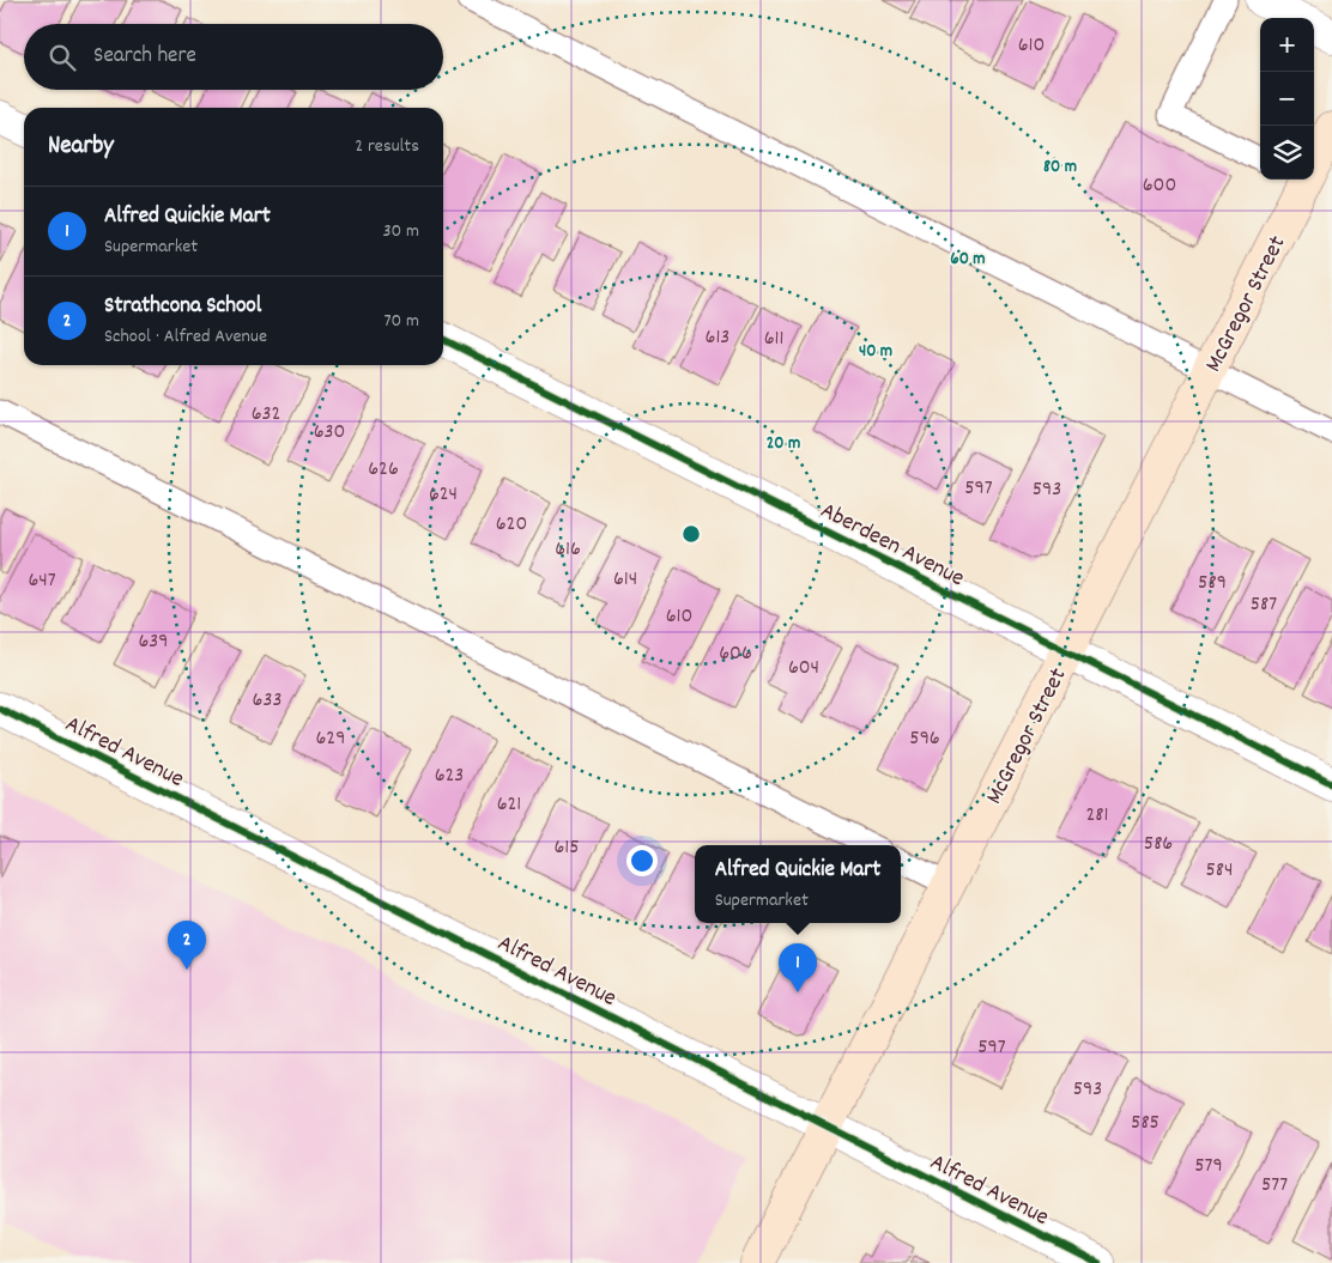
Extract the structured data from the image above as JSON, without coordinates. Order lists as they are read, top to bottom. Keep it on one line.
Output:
{"streets":{"main road":["McGregor Street"],"street":["Aberdeen Avenue","Alfred Avenue"]},"crossings":[["McGregor Street","Aberdeen Avenue"],["McGregor Street","Alfred Avenue"]],"house_numbers":["610","600","613","611","632","630","626","597","593","624","620","616","614","647","589","587","610","639","606","604","633","629","596","623","621","281","586","615","584","597","593","585","579","577"],"page":{"map_buttons":["+","−"],"search":"Search here","heading":["Nearby","2 results"],"list":[{"mark":"1","name":"Alfred Quickie Mart","note":"Supermarket","value":"30 m"},{"mark":"2","name":"Strathcona School","note":"School · Alfred Avenue","value":"70 m"}],"popup":["Alfred Quickie Mart","Supermarket"],"pins":["2","1"]},"rings":["80 m","60 m","40 m","20 m"]}
